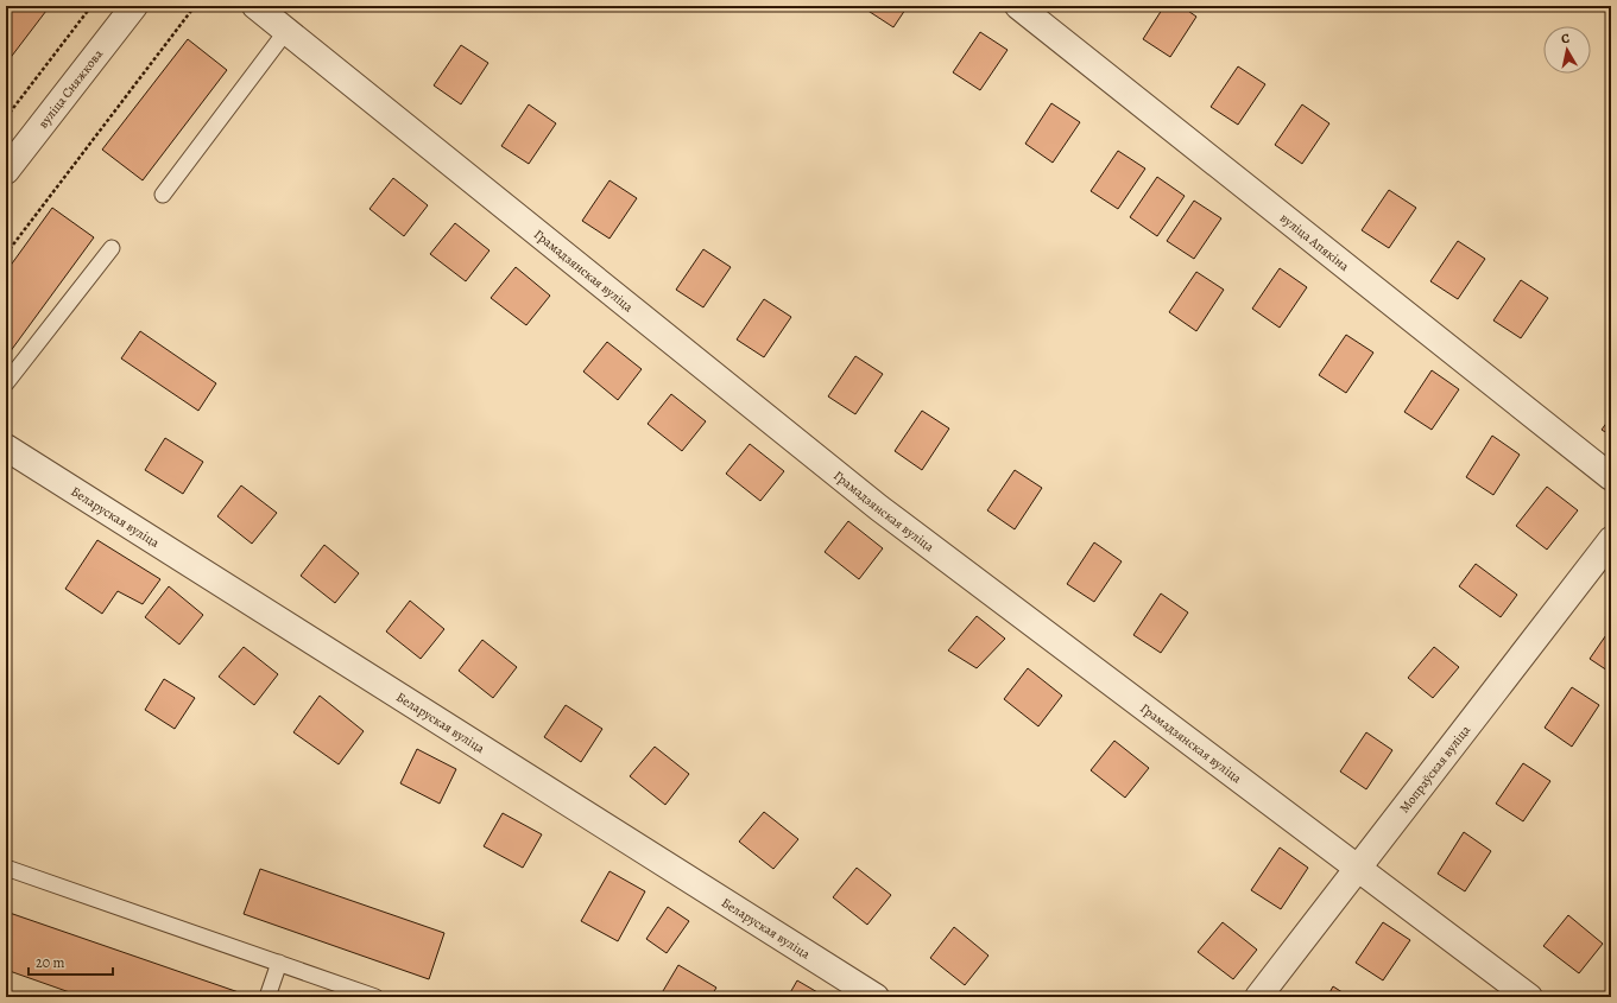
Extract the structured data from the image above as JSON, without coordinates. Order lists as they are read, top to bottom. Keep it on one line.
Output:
{"streets":{"street":["вуліца Сняжкова","вуліца Апякіна","Грамадзянская вуліца","Беларуская вуліца","Мопраўская вуліца"]},"crossings":[["Грамадзянская вуліца","Мопраўская вуліца"]],"scale_bar":"20 m","north":"top"}
